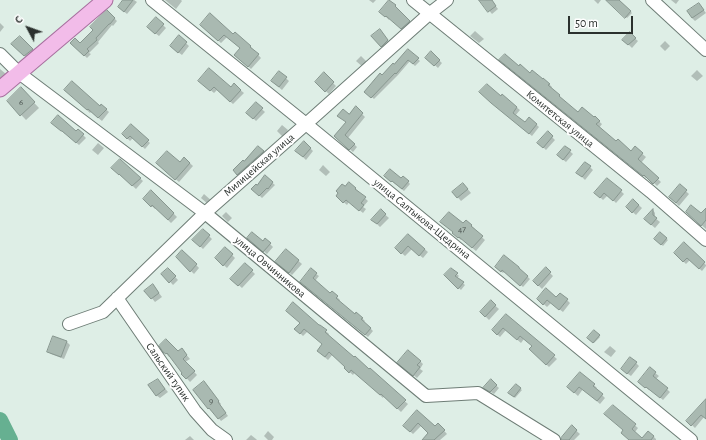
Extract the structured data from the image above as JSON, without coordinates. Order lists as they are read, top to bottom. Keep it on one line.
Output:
{"streets":{"street":["Комитетская улица","Милицейская улица","улица Салтыкова-Щедрина","улица Овчинникова","Сальский тупик"]},"crossings":[["Комитетская улица","Милицейская улица"],["Милицейская улица","улица Салтыкова-Щедрина"],["Милицейская улица","улица Овчинникова"],["Милицейская улица","Сальский тупик"]],"house_numbers":["6","47","9"],"scale_bar":"50 m","north":"top left"}
